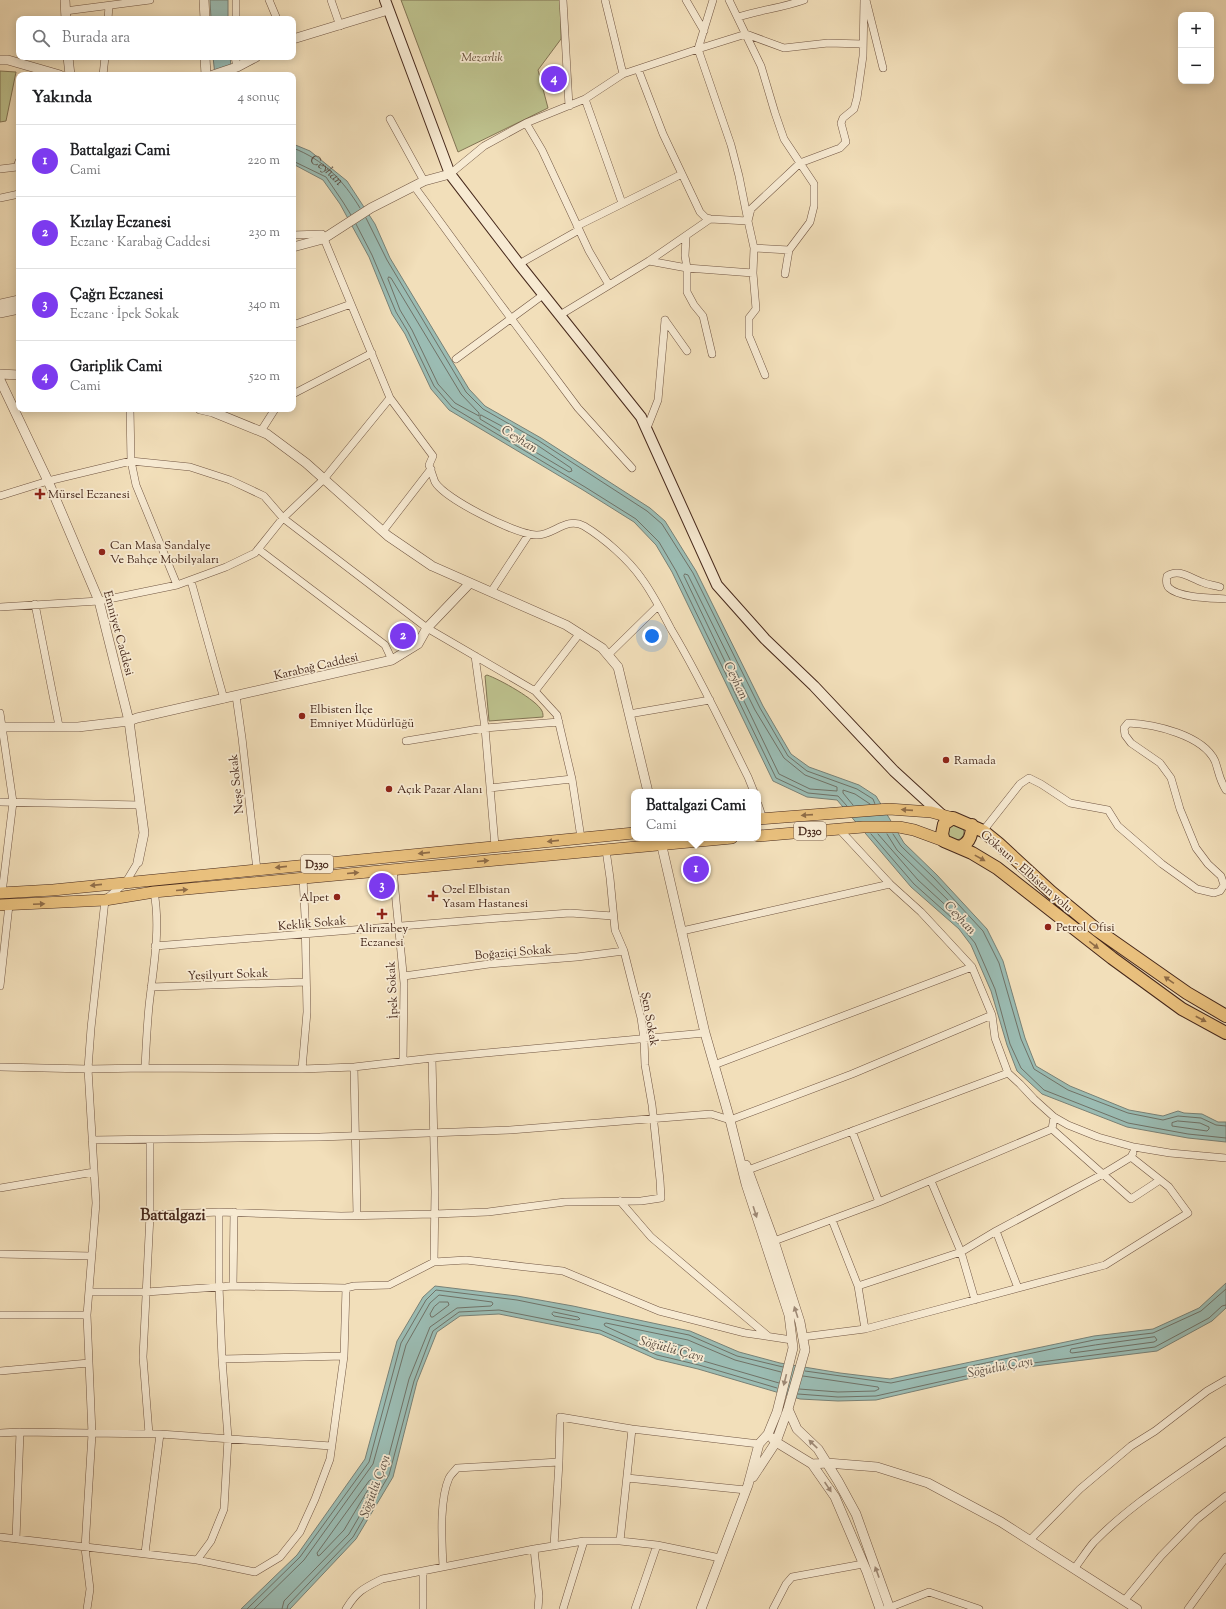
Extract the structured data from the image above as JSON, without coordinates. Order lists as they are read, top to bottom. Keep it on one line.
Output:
{"streets":{"highway":["D330","Göksun - Elbistan yolu"],"street":["Emniyet Caddesi","Karabağ Caddesi","Neşe Sokak","Keklik Sokak","Boğaziçi Sokak","Yeşilyurt Sokak","İpek Sokak","Şen Sokak"]},"crossings":[["Emniyet Caddesi","Karabağ Caddesi"],["Karabağ Caddesi","Neşe Sokak"],["Neşe Sokak","D330"],["D330","Göksun - Elbistan yolu"],["D330","İpek Sokak"],["D330","Şen Sokak"],["Keklik Sokak","İpek Sokak"],["Keklik Sokak","Şen Sokak"],["Boğaziçi Sokak","İpek Sokak"],["Boğaziçi Sokak","Şen Sokak"]],"districts":["Battalgazi"],"water":["Ceyhan","Söğütlü Çayı"],"parks":["Mezarlık"],"places":{"health":["Mürsel Eczanesi","Ozel Elbistan Yasam Hastanesi","Alirızabey Eczanesi"],"other":["Can Masa Sandalye Ve Bahçe Mobilyaları","Elbisten İlçe Emniyet Müdürlüğü","Ramada","Açık Pazar Alanı","Alpet","Petrol Ofisi"]},"page":{"map_buttons":["+","−"],"search":"Burada ara","pins":["4","2","1","3"],"heading":["Yakında","4 sonuç"],"list":[{"mark":"1","name":"Battalgazi Cami","note":"Cami","value":"220 m"},{"mark":"2","name":"Kızılay Eczanesi","note":"Eczane · Karabağ Caddesi","value":"230 m"},{"mark":"3","name":"Çağrı Eczanesi","note":"Eczane · İpek Sokak","value":"340 m"},{"mark":"4","name":"Gariplik Cami","note":"Cami","value":"520 m"}],"popup":["Battalgazi Cami","Cami"]}}
